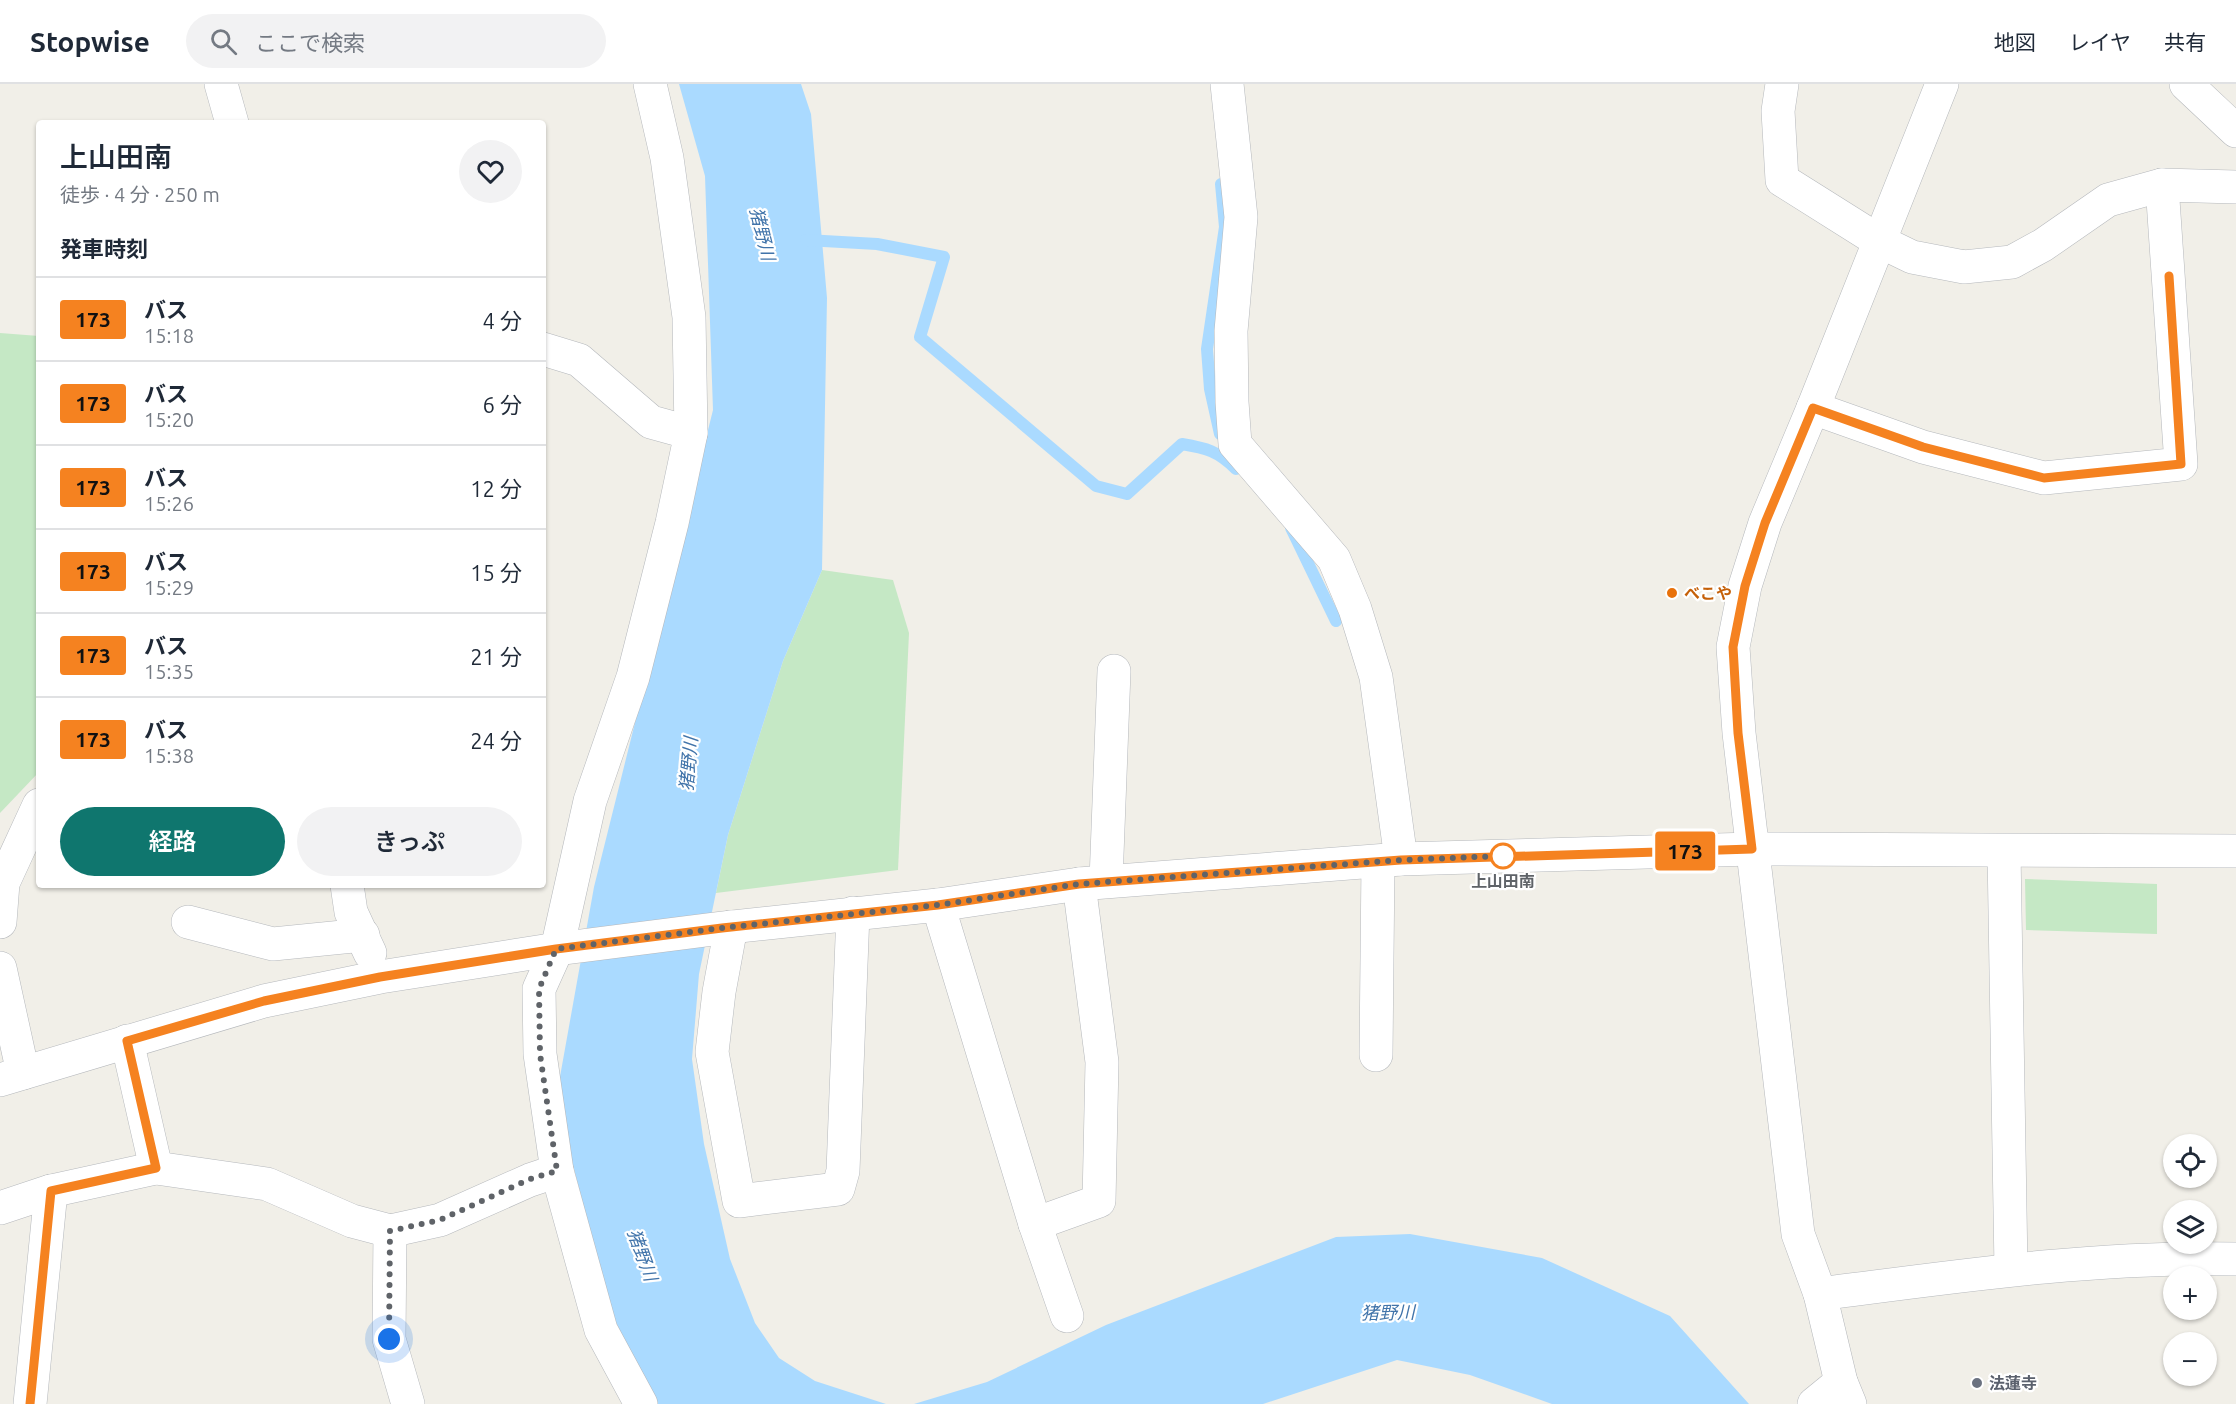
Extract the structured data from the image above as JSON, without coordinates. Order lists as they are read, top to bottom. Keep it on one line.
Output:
{"water":["猪野川"],"places":["べこや","上山田南","法蓮寺"],"lines":["bus line 173"],"page":{"header":"Stopwise","search":"ここで検索","nav":["地図","レイヤ","共有"],"on_map":"173","heading":[["上山田南","徒歩 · 4 分 · 250 m"],"発車時刻"],"list":[{"mark":"173","name":"バス","note":"15:18","value":"4 分"},{"mark":"173","name":"バス","note":"15:20","value":"6 分"},{"mark":"173","name":"バス","note":"15:26","value":"12 分"},{"mark":"173","name":"バス","note":"15:29","value":"15 分"},{"mark":"173","name":"バス","note":"15:35","value":"21 分"},{"mark":"173","name":"バス","note":"15:38","value":"24 分"}],"buttons":["経路","きっぷ"],"map_buttons":["+","−"]}}
